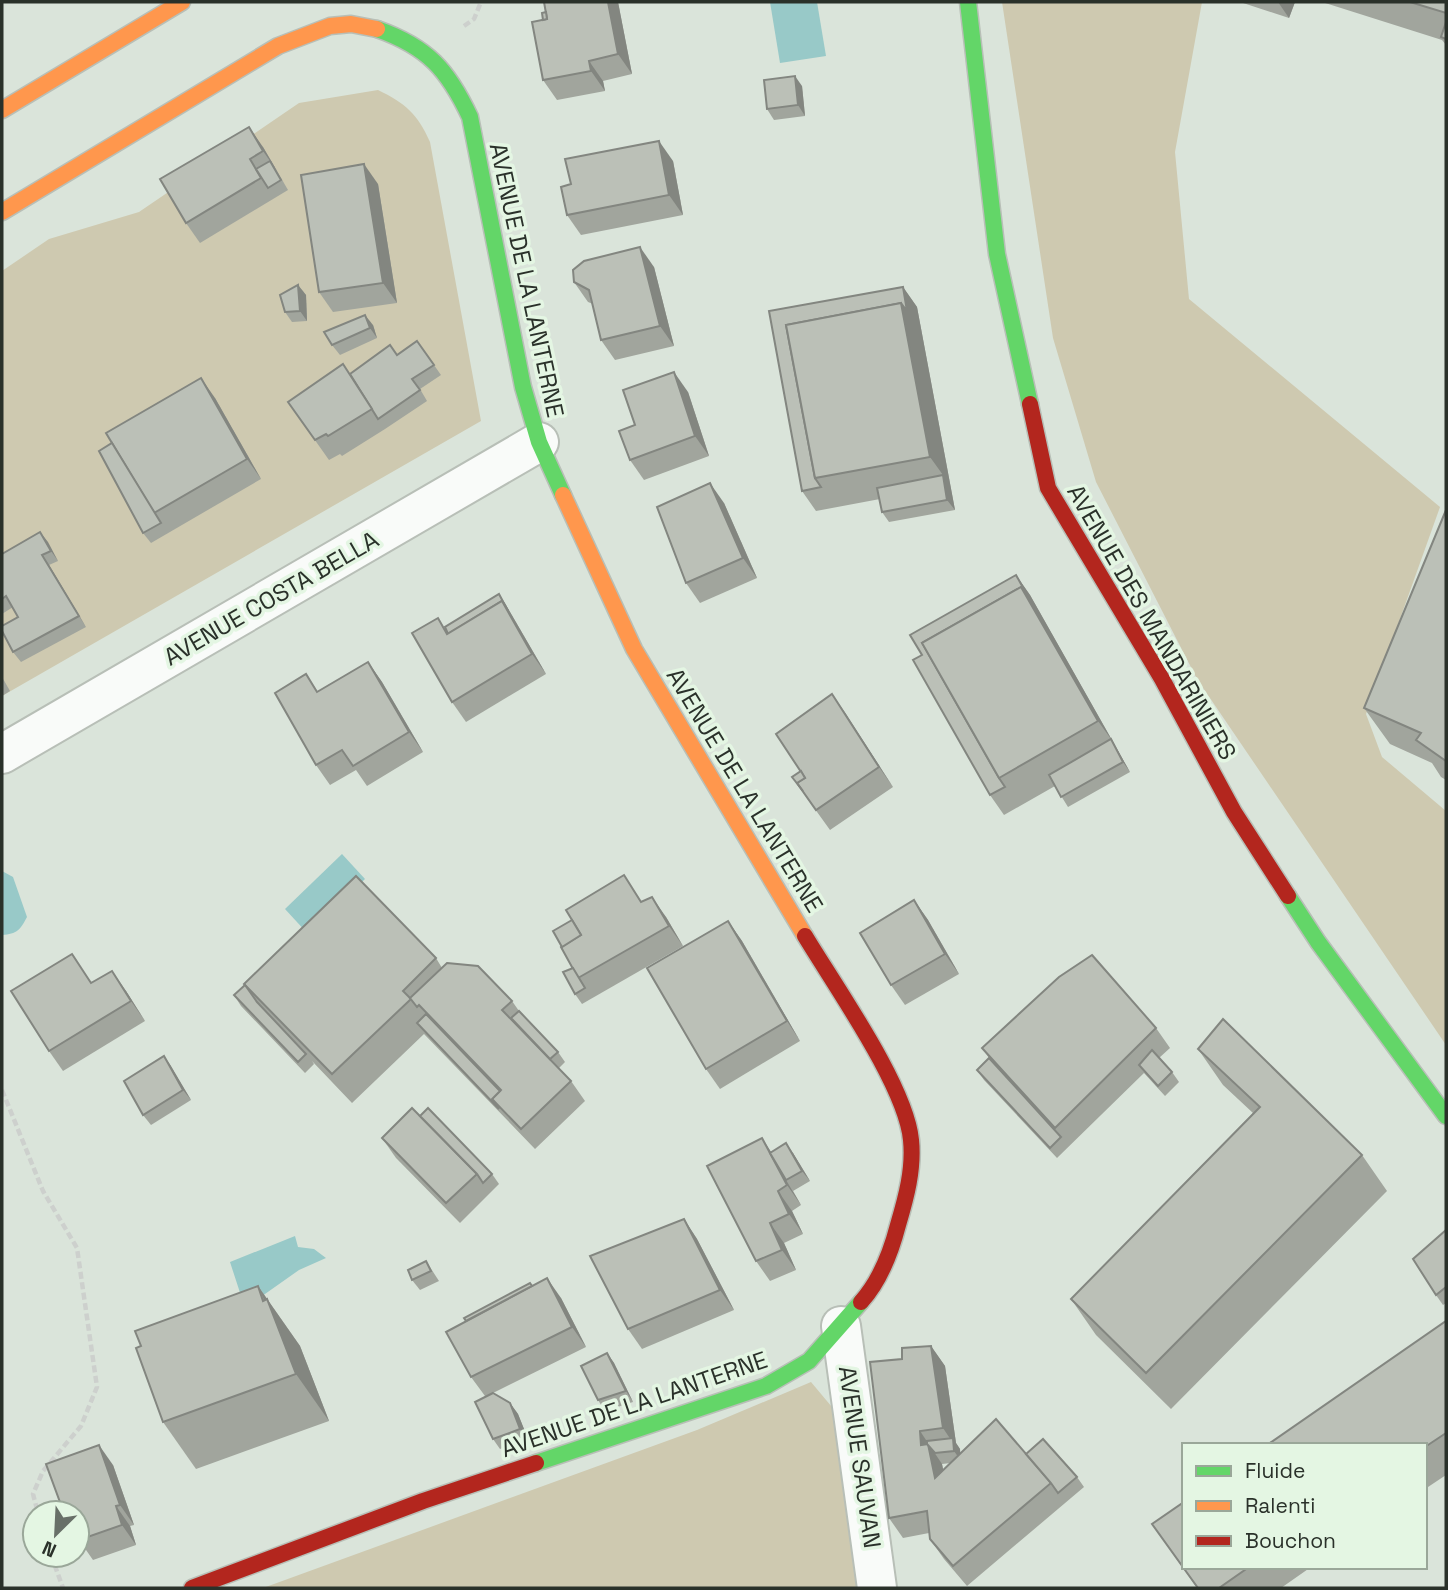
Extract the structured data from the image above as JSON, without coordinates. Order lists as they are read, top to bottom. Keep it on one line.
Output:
{"streets":{"main road":["AVENUE DE LA LANTERNE","AVENUE DES MANDARINIERS"],"street":["AVENUE COSTA BELLA","AVENUE SAUVAN"]},"crossings":[["AVENUE DE LA LANTERNE","AVENUE COSTA BELLA"],["AVENUE DE LA LANTERNE","AVENUE SAUVAN"]],"legend":["Fluide","Ralenti","Bouchon"],"north":"bottom left"}
